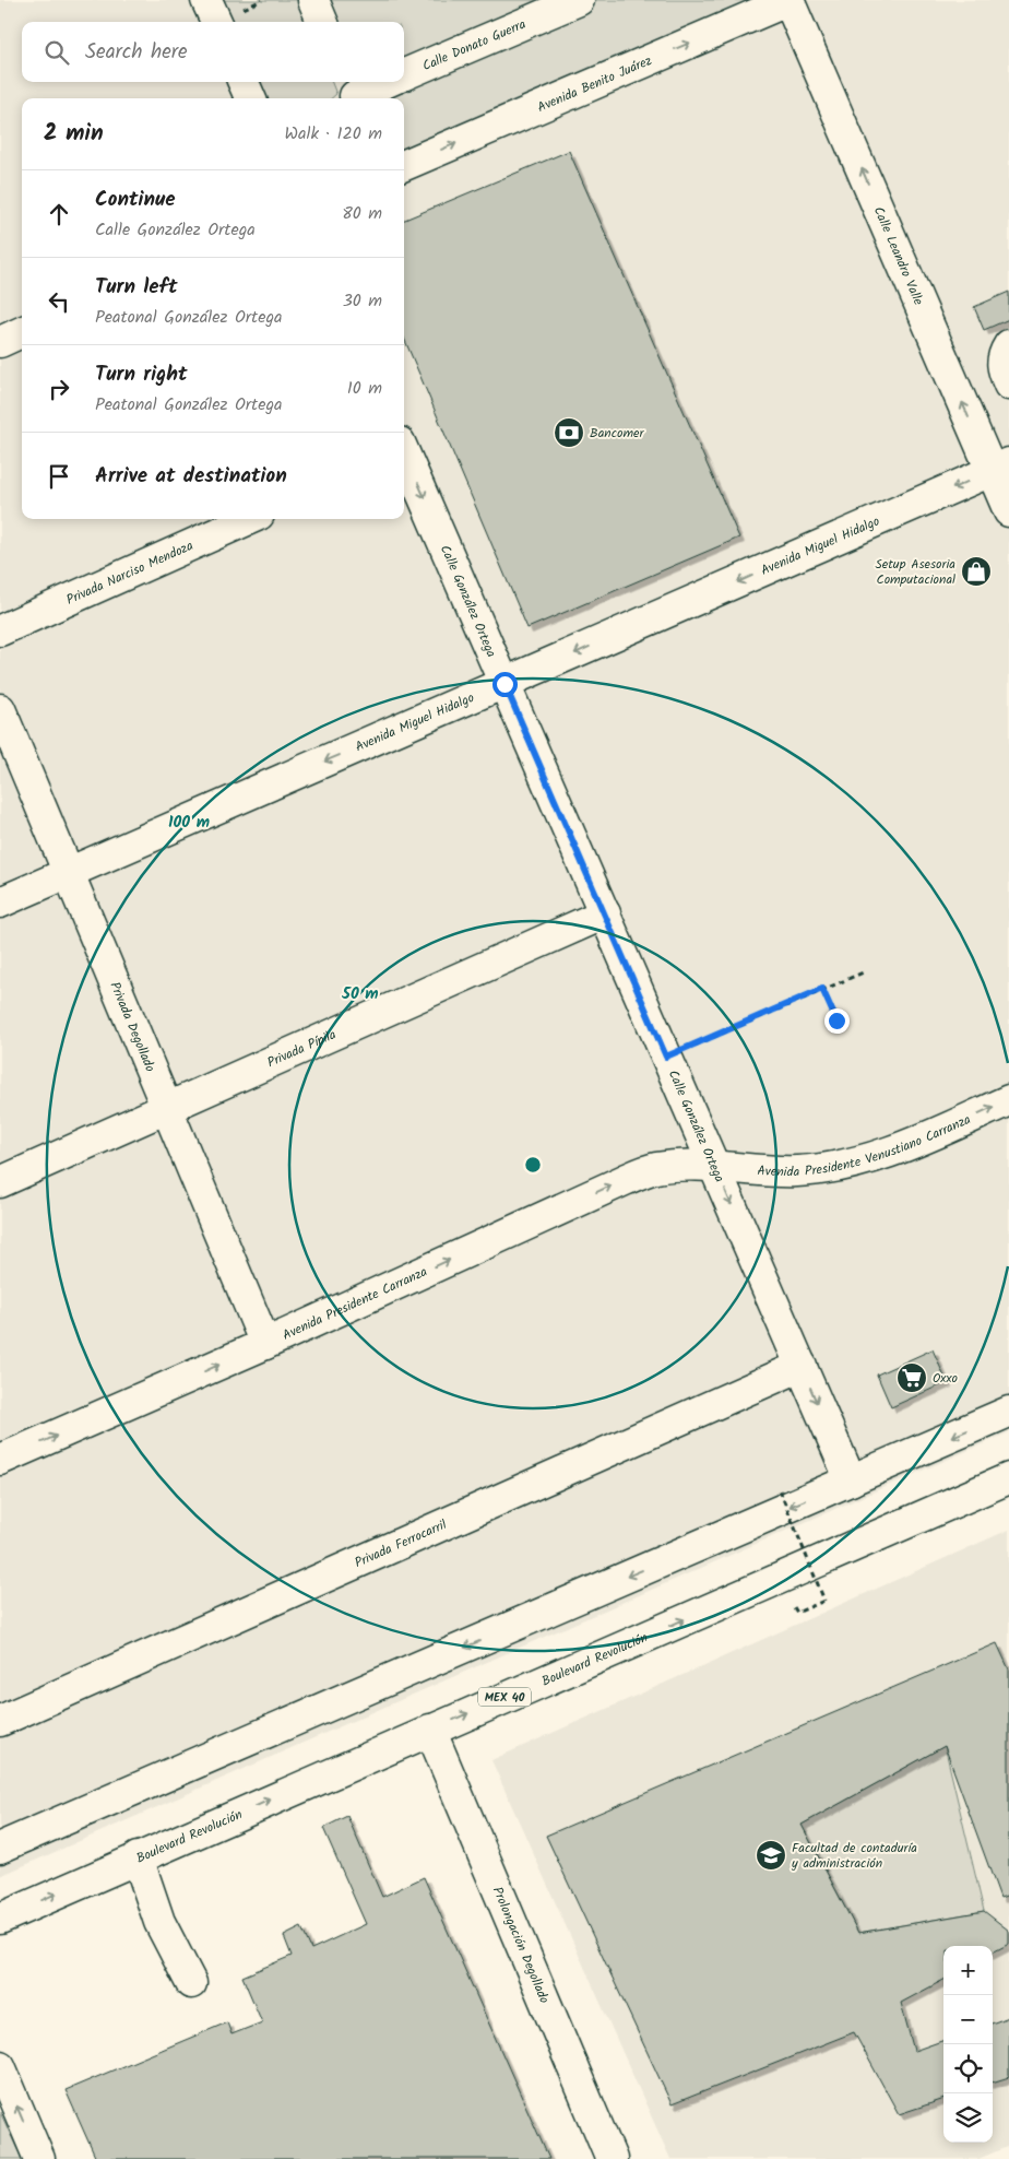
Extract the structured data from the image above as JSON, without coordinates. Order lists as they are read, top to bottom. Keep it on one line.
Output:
{"streets":{"street":["Calle Donato Guerra","Avenida Benito Juárez","Calle Leandro Valle","Avenida Miguel Hidalgo","Privada Narciso Mendoza","Calle González Ortega","Privada Degollado","Privada Pípila","Avenida Presidente Venustiano Carranza","Avenida Presidente Carranza","Privada Ferrocarril","Boulevard Revolución","MEX 40","Prolongación Degollado"]},"crossings":[["Avenida Benito Juárez","Calle Leandro Valle"],["Calle Leandro Valle","Avenida Miguel Hidalgo"],["Avenida Miguel Hidalgo","Calle González Ortega"],["Avenida Miguel Hidalgo","Privada Degollado"],["Calle González Ortega","Privada Pípila"],["Calle González Ortega","Avenida Presidente Venustiano Carranza"],["Calle González Ortega","Avenida Presidente Carranza"],["Calle González Ortega","Privada Ferrocarril"],["Privada Degollado","Privada Pípila"],["Privada Degollado","Avenida Presidente Carranza"],["Avenida Presidente Venustiano Carranza","Avenida Presidente Carranza"],["Boulevard Revolución","Prolongación Degollado"]],"one_way":["Avenida Benito Juárez","Calle Leandro Valle","Avenida Miguel Hidalgo","Calle González Ortega","Avenida Presidente Venustiano Carranza","Avenida Presidente Carranza"],"places":{"bank":["Bancomer"],"shop":["Setup Asesoria Computacional"],"supermarket":["Oxxo"],"school or university":["Facultad de contaduría y administración"]},"page":{"search":"Search here","heading":["2 min","Walk · 120 m"],"list":[["Continue","Calle González Ortega","80 m"],["Turn left","Peatonal González Ortega","30 m"],["Turn right","Peatonal González Ortega","10 m"],"Arrive at destination"],"map_buttons":["+","−"]},"rings":["100 m","50 m"]}
